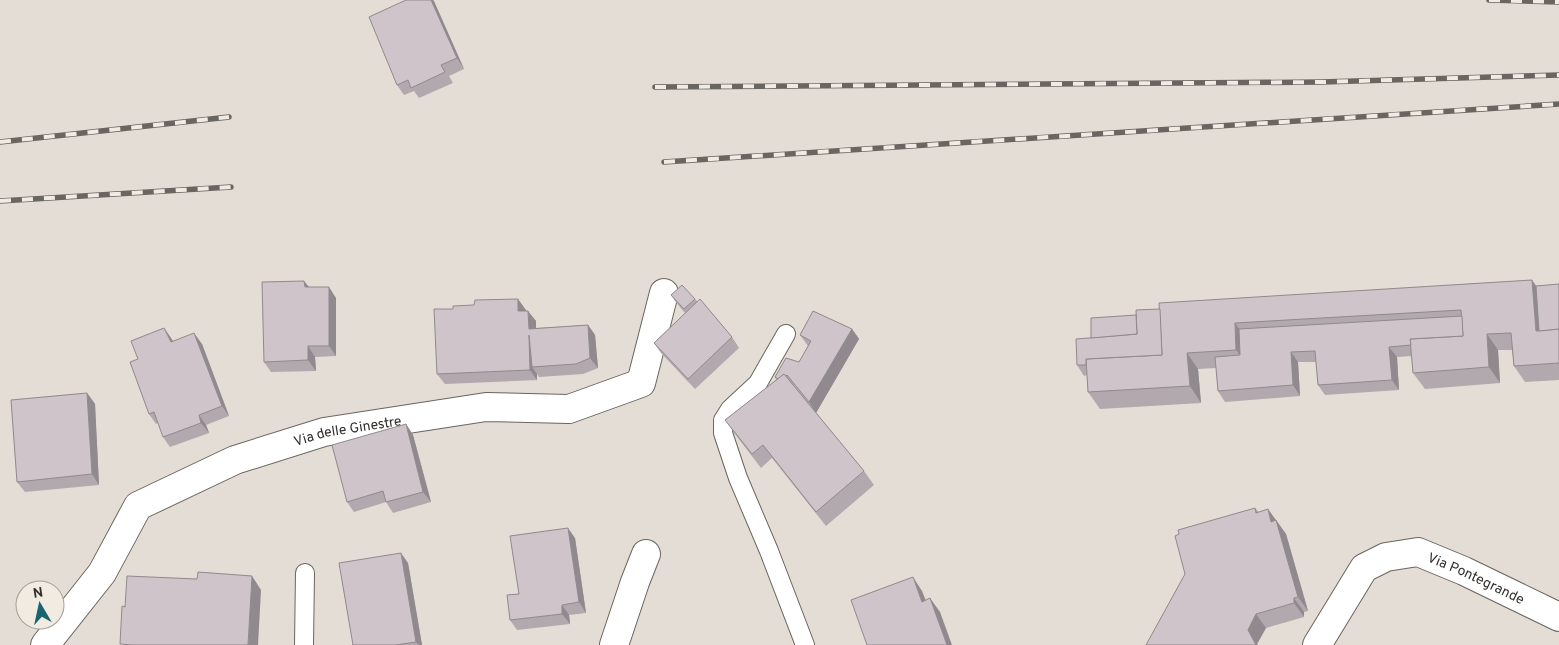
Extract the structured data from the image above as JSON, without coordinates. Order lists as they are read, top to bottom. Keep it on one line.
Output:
{"streets":{"street":["Via delle Ginestre","Via Pontegrande"]},"north":"top"}
